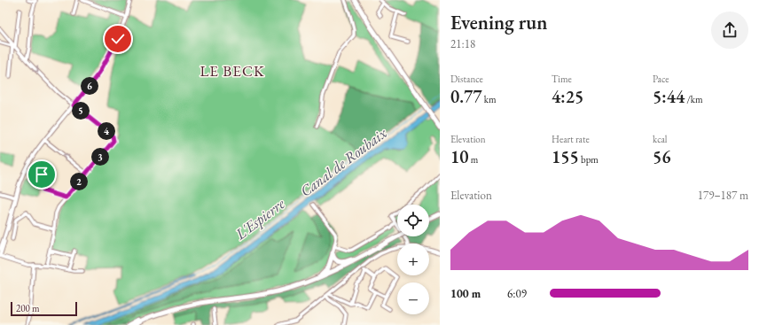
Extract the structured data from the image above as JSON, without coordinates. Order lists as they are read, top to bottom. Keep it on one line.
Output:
{"districts":["LE BECK"],"water":["Canal de Roubaix","L'Espierre"],"scale_bar":"200 m","page":{"heading":["Evening run","21:18"],"stats":[["Distance","0.77 km"],["Time","4:25"],["Pace","5:44 /km"],["Elevation","10 m"],["Heart rate","155 bpm"],["kcal","56"]],"pins":["6","5","4","3","2"],"chart":["Elevation","179–187 m"],"map_buttons":["+","−"],"list":[{"name":"100 m","note":"6:09"}],"scale":"200 m"}}
